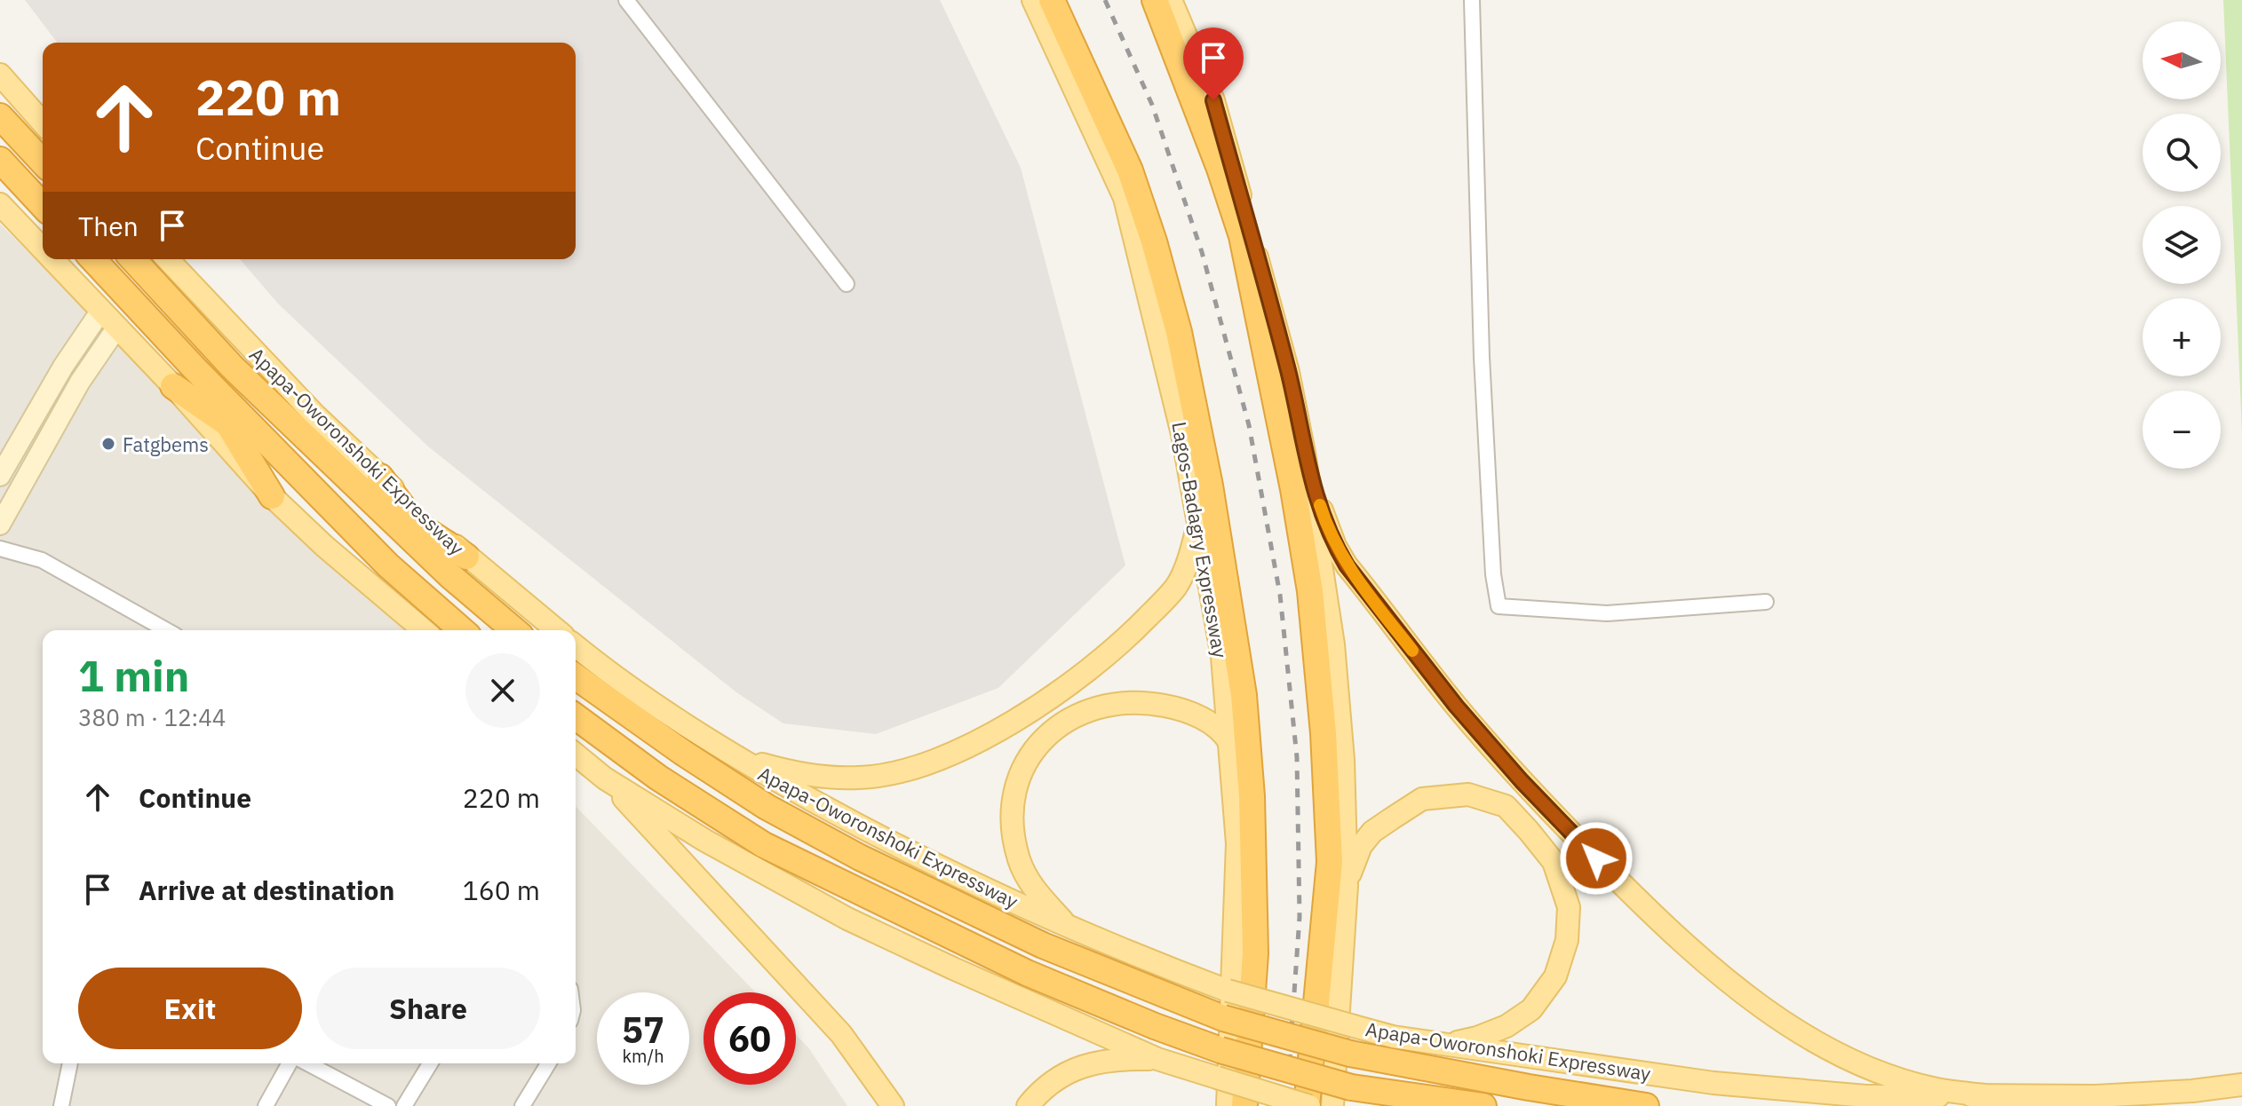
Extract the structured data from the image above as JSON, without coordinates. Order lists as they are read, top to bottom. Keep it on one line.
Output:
{"streets":{"highway":["Apapa-Oworonshoki Expressway","Lagos-Badagry Expressway"]},"places":["Fatgbems"],"north":"left","page":{"map_buttons":["+","−"],"turn":["220 m","Continue"],"then":"Then","heading":["1 min","380 m · 12:44"],"list":[{"name":"Continue","value":"220 m"},{"name":"Arrive at destination","value":"160 m"}],"buttons":["Exit","Share"],"speed":"57 km/h","limit":"60"}}
